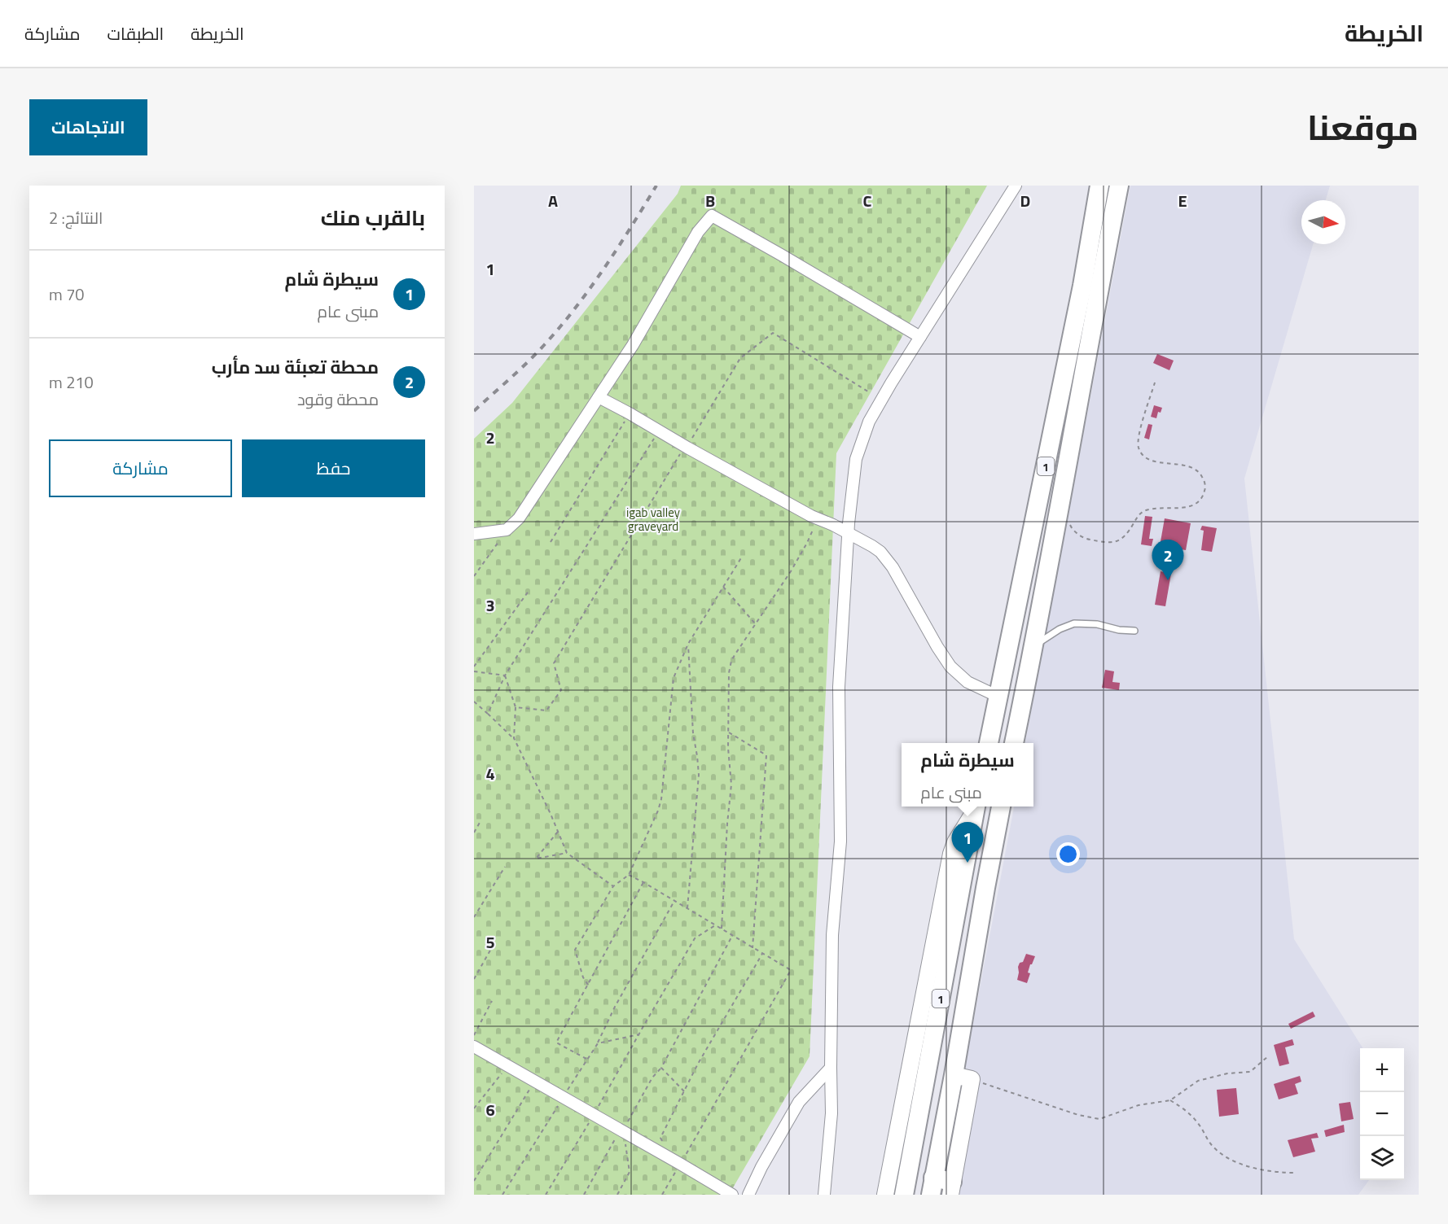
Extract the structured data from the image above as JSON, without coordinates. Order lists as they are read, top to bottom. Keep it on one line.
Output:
{"streets":{"highway":["1"]},"parks":["igab valley graveyard"],"north":"right","page":{"header":"الخريطة","nav":["الخريطة","الطبقات","مشاركة"],"title":"موقعنا","buttons":["الاتجاهات",["حفظ","مشاركة"]],"heading":["بالقرب منك","النتائج: 2"],"list":[{"mark":"1","name":"سيطرة شام","note":"مبنى عام","value":"70 m"},{"mark":"2","name":"محطة تعبئة سد مأرب","note":"محطة وقود","value":"210 m"}],"pins":["2","1"],"popup":["سيطرة شام","مبنى عام"],"map_buttons":["+","−"]},"grid":{"columns":["A","B","C","D","E"],"rows":["1","2","3","4","5","6"]}}
